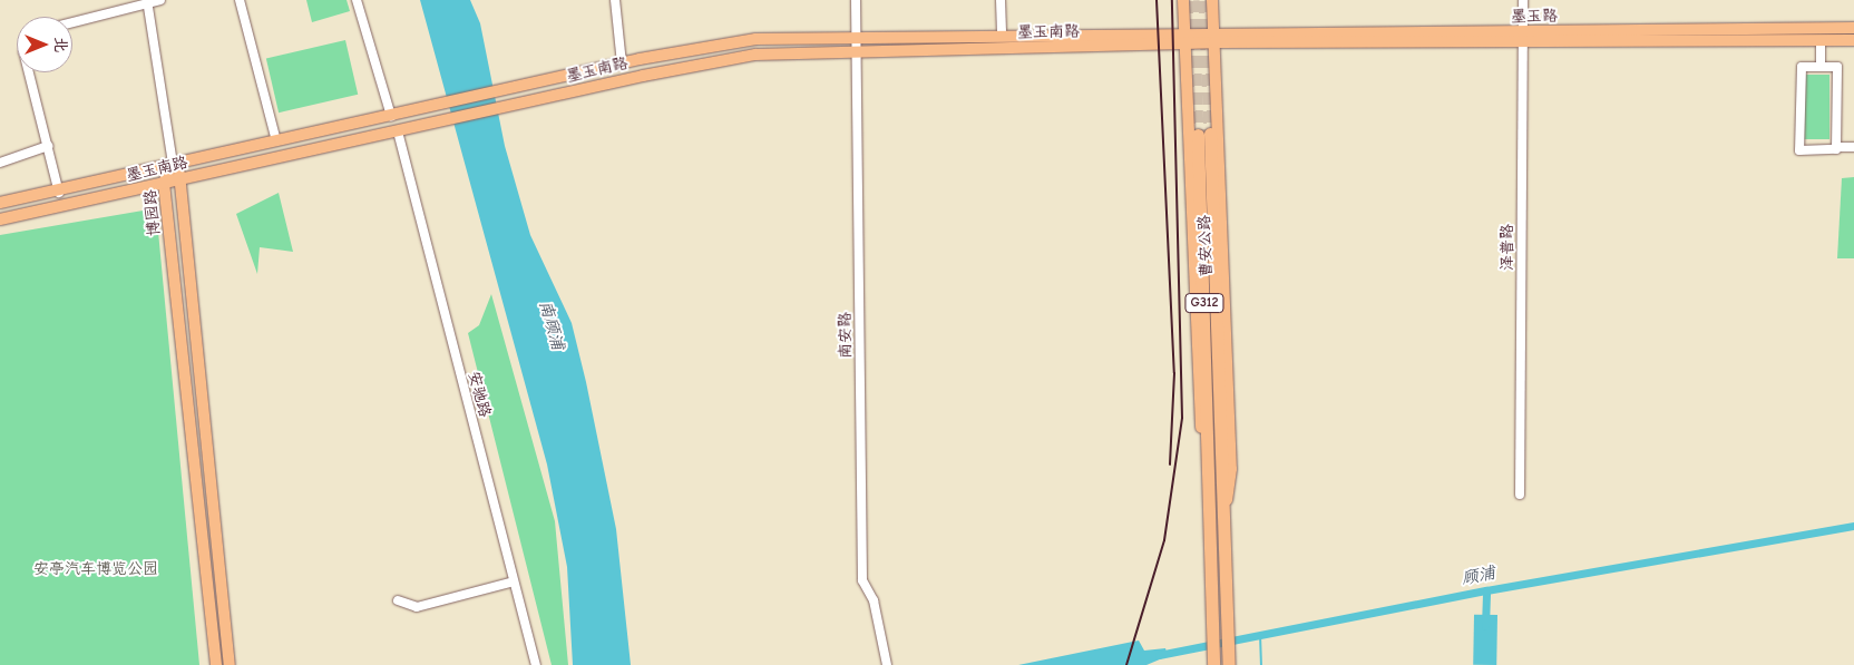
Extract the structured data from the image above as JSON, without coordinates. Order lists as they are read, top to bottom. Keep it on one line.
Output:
{"streets":{"highway":["曹安公路","G312"],"main road":["墨玉路","墨玉南路","博园路"],"street":["泽普路","南安路","安驰路"]},"crossings":[["墨玉路","墨玉南路"],["墨玉路","曹安公路"],["墨玉路","泽普路"],["墨玉南路","博园路"],["墨玉南路","曹安公路"],["墨玉南路","南安路"],["墨玉南路","安驰路"]],"water":["南顾浦","顾浦"],"parks":["安亭汽车博览公园"],"north":"right"}
